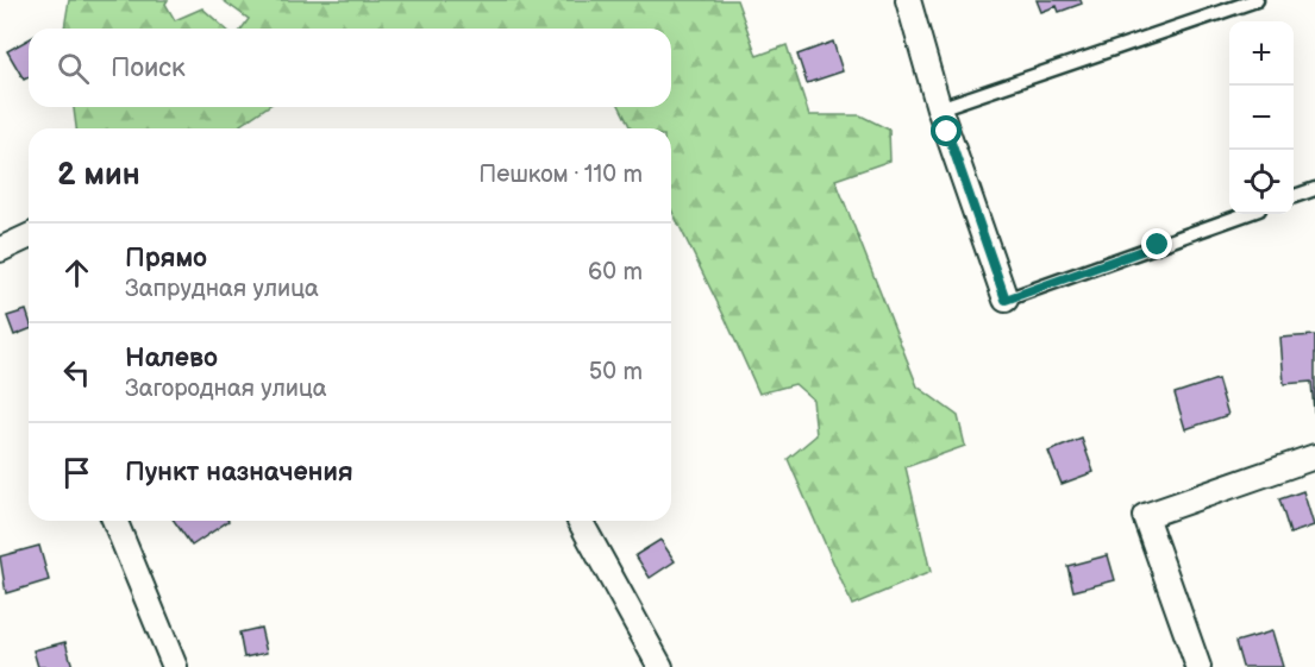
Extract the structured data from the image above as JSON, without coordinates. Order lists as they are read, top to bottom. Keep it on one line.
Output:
{"page":{"map_buttons":["+","−"],"search":"Поиск","heading":["2 мин","Пешком · 110 m"],"list":[["Прямо","Запрудная улица","60 m"],["Налево","Загородная улица","50 m"],"Пункт назначения"]}}
